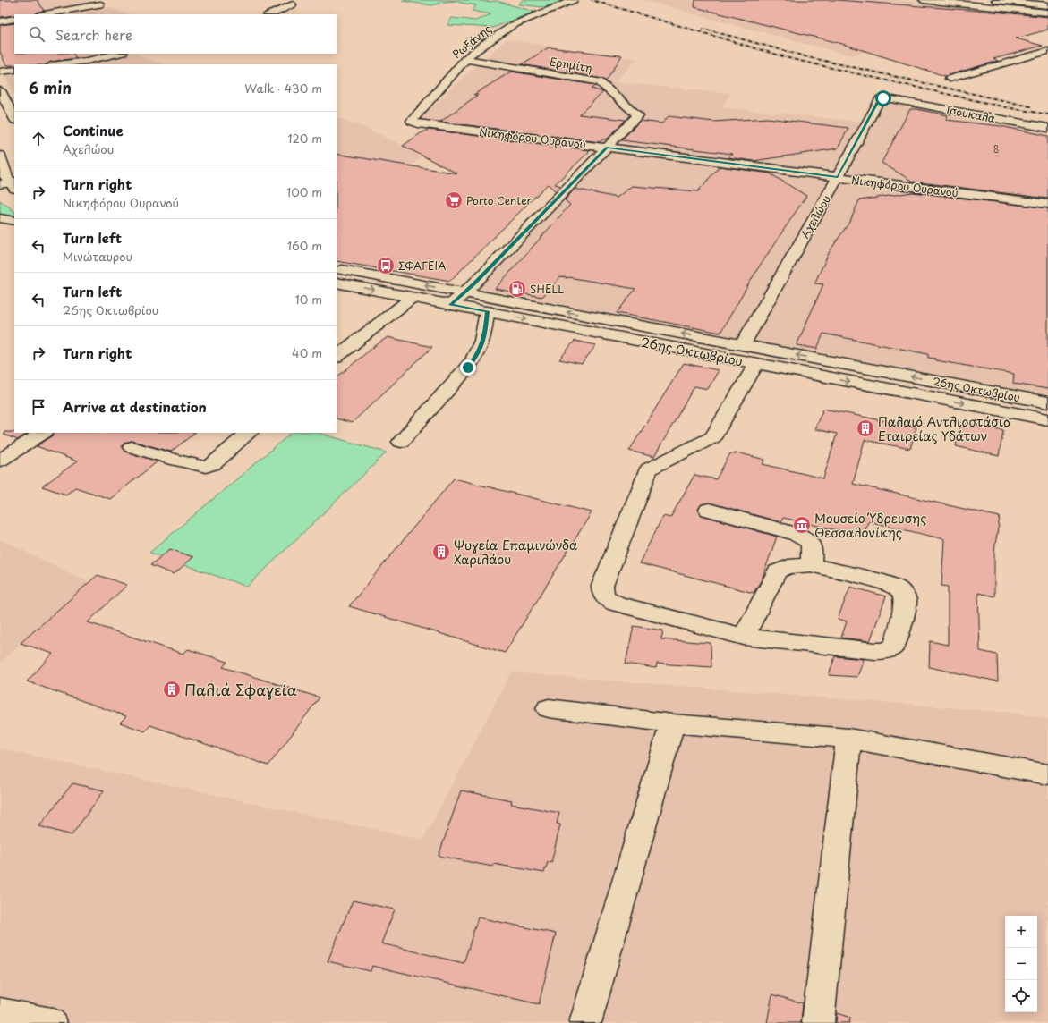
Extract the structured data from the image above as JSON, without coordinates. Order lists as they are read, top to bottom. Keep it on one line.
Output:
{"streets":{"main road":["Ρωξάνης","Ερημίτη","Τσουκαλά","Νικηφόρου Ουρανού","Αχελώου","26ης Οκτωβρίου"]},"crossings":[["Ρωξάνης","Ερημίτη"],["Ρωξάνης","Νικηφόρου Ουρανού"],["Ερημίτη","Νικηφόρου Ουρανού"],["Τσουκαλά","Αχελώου"],["Νικηφόρου Ουρανού","Αχελώου"],["Αχελώου","26ης Οκτωβρίου"]],"places":{"supermarket":["Porto Center"],"bus stop":["ΣΦΑΓΕΙΑ"],"fuel station":["SHELL"],"building":["Παλαιό Αντλιοστάσιο Εταιρείας Υδάτων","Ψυγεία Επαμινώνδα Χαριλάου","Παλιά Σφαγεία"],"museum":["Μουσείο Ύδρευσης Θεσσαλονίκης"]},"house_numbers":["8"],"page":{"search":"Search here","heading":["6 min","Walk · 430 m"],"list":[["Continue","Αχελώου","120 m"],["Turn right","Νικηφόρου Ουρανού","100 m"],["Turn left","Μινώταυρου","160 m"],["Turn left","26ης Οκτωβρίου","10 m"],["Turn right","40 m"],"Arrive at destination"],"map_buttons":["+","−"]}}
